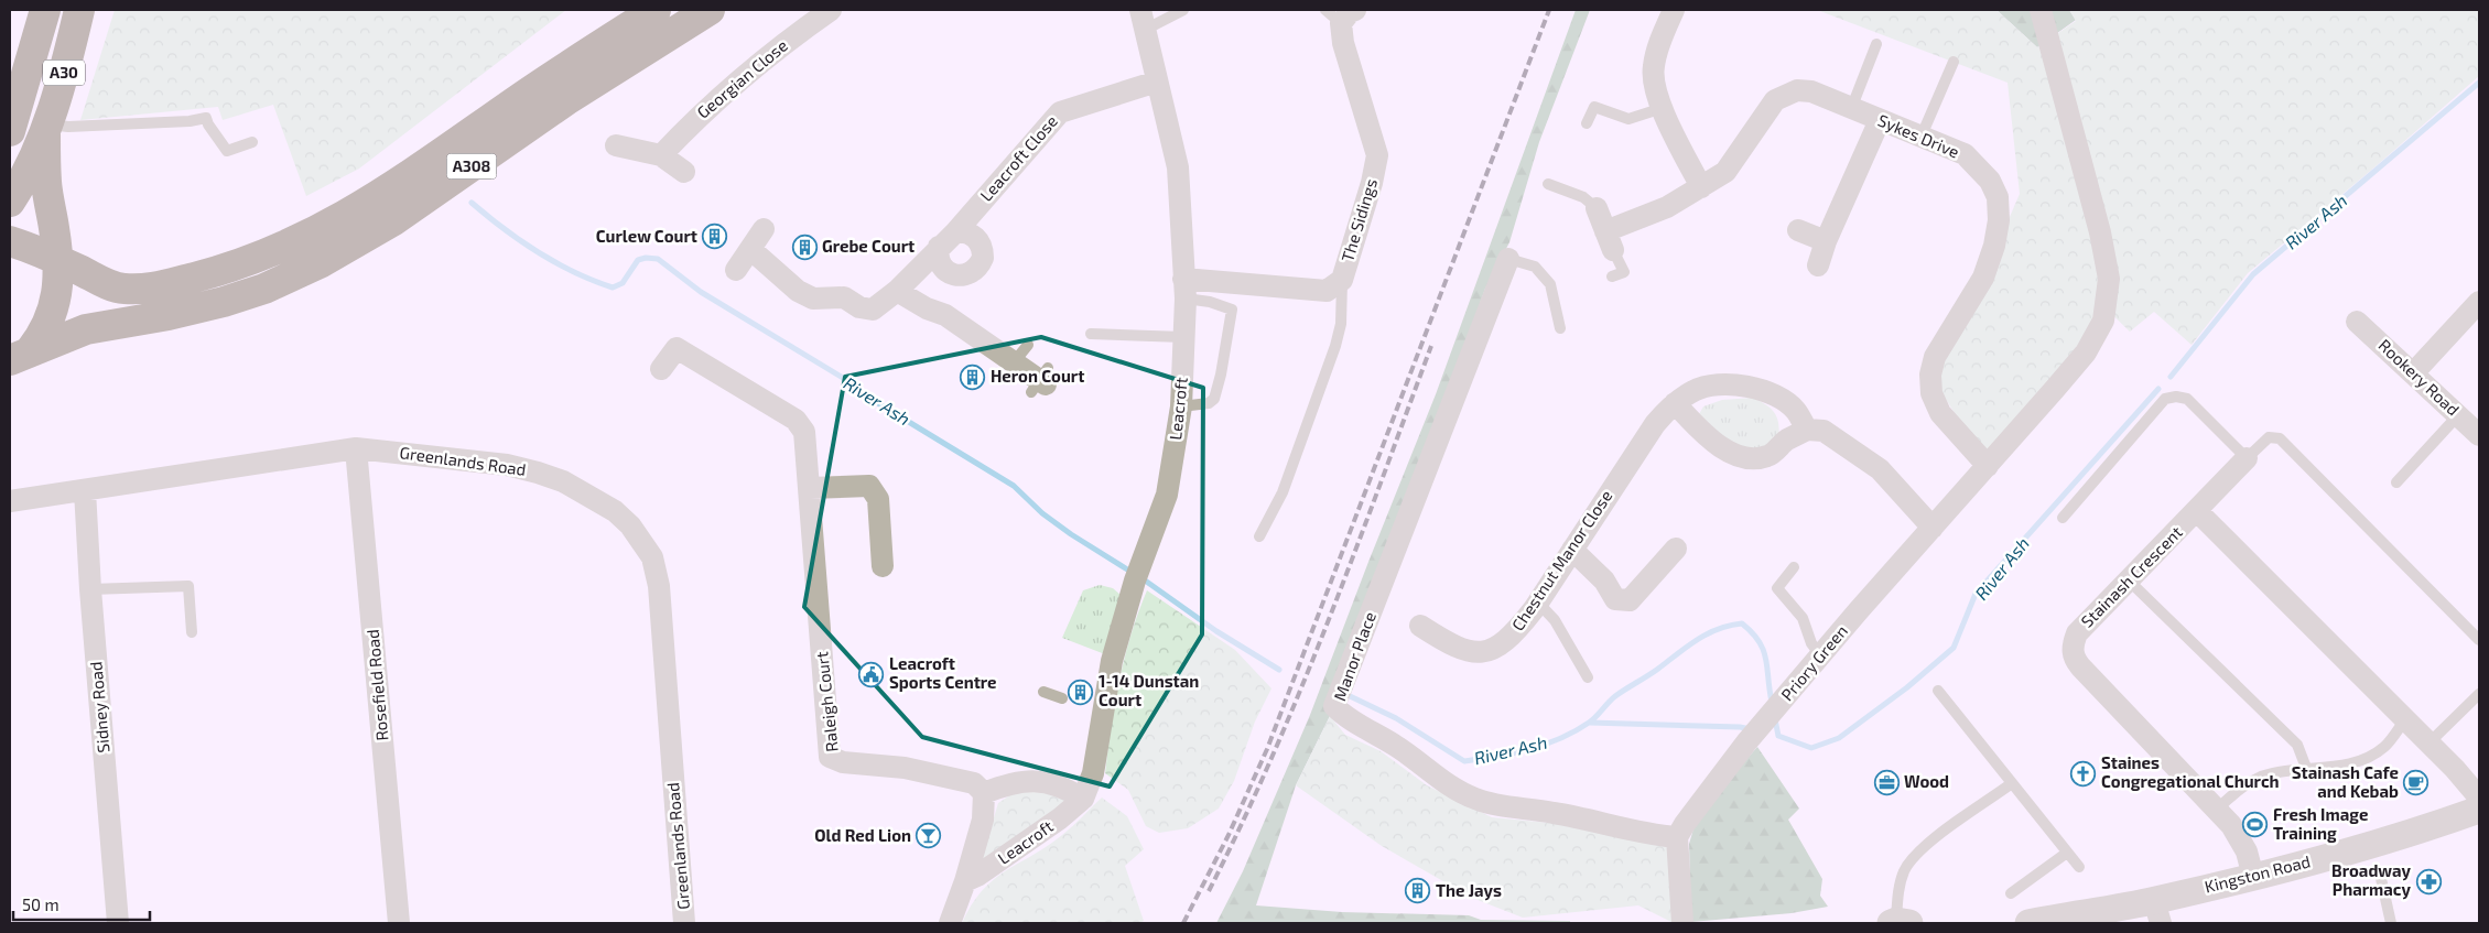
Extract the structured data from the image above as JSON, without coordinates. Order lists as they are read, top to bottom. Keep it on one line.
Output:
{"streets":{"highway":["A30","A308"],"street":["Georgian Close","Sykes Drive","Leacroft Close","The Sidings","Rookery Road","Leacroft","Greenlands Road","Chestnut Manor Close","Stainash Crescent","Manor Place","Priory Green","Rosefield Road","Raleigh Court","Sidney Road","Kingston Road"]},"crossings":[["Sykes Drive","Priory Green"],["Leacroft Close","Leacroft"],["The Sidings","Leacroft"],["Leacroft","Raleigh Court"],["Greenlands Road","Rosefield Road"],["Greenlands Road","Sidney Road"],["Stainash Crescent","Kingston Road"],["Manor Place","Priory Green"]],"water":["River Ash"],"places":{"building":["Curlew Court","Grebe Court","Heron Court","1-14 Dunstan Court","The Jays"],"public building":["Leacroft Sports Centre"],"church":["Staines Congregational Church"],"office":["Wood"],"cafe":["Stainash Cafe and Kebab"],"sports":["Fresh Image Training"],"bar":["Old Red Lion"],"pharmacy":["Broadway Pharmacy"]},"scale_bar":"50 m"}
